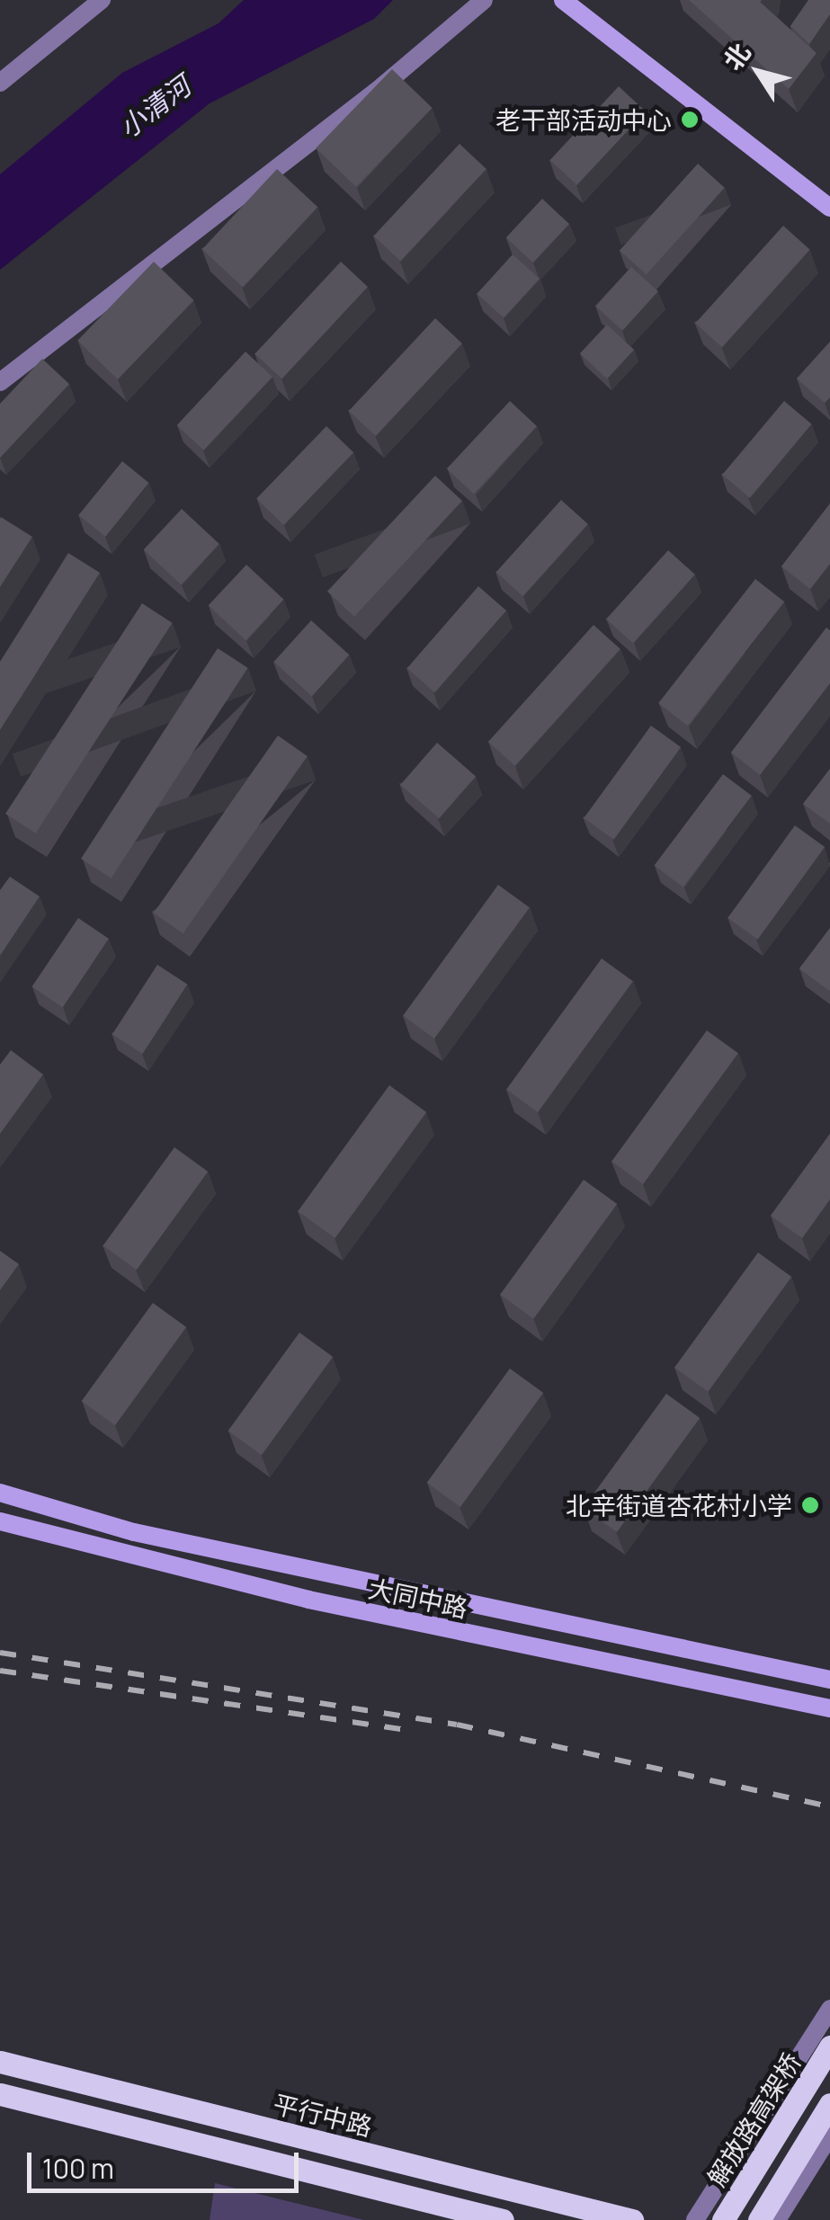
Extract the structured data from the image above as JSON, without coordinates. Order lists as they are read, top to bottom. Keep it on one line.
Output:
{"streets":{"main road":["大同中路","平行中路","解放路高架桥"]},"water":["小清河"],"places":["老干部活动中心","北辛街道杏花村小学"],"scale_bar":"100 m","north":"top left"}
